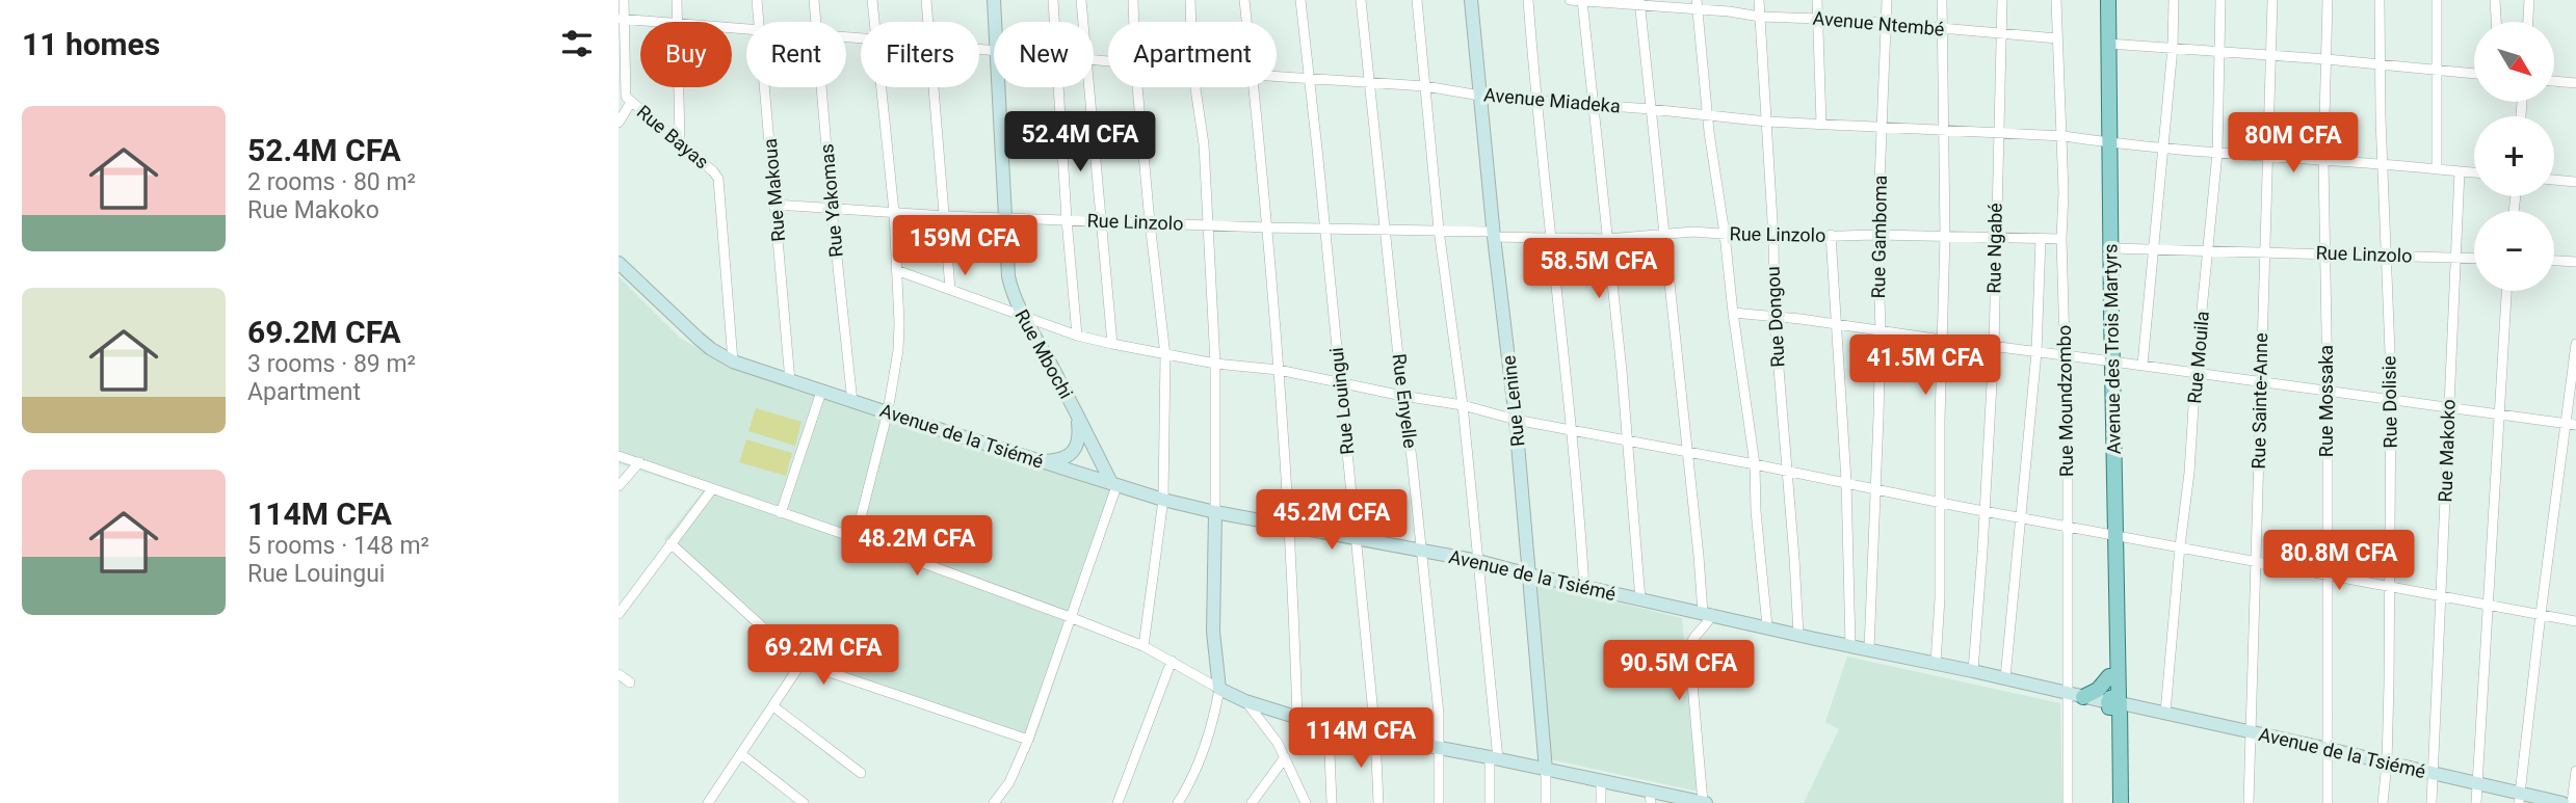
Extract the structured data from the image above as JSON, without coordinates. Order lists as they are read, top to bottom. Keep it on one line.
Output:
{"streets":{"main road":["Avenue des Trois Martyrs","Rue Mbochi","Rue Lenine","Avenue de la Tsiémé"],"street":["Avenue Ntembé","Avenue Miadeka","Rue Bayas","Rue Makoua","Rue Yakomas","Rue Linzolo","Rue Gamboma","Rue Ngabé","Rue Dongou","Rue Mouila","Rue Louingui","Rue Enyelle","Rue Moundzombo","Rue Sainte-Anne","Rue Mossaka","Rue Dolisie","Rue Makoko"]},"crossings":[["Avenue Ntembé","Rue Gamboma"],["Avenue Ntembé","Rue Ngabé"],["Avenue Ntembé","Rue Dongou"],["Avenue Ntembé","Rue Moundzombo"],["Avenue Miadeka","Rue Bayas"],["Avenue Miadeka","Rue Gamboma"],["Avenue Miadeka","Rue Ngabé"],["Avenue Miadeka","Rue Dongou"],["Avenue Miadeka","Avenue des Trois Martyrs"],["Avenue Miadeka","Rue Mouila"],["Avenue Miadeka","Rue Louingui"],["Avenue Miadeka","Rue Enyelle"],["Avenue Miadeka","Rue Lenine"],["Avenue Miadeka","Rue Moundzombo"],["Avenue Miadeka","Rue Sainte-Anne"],["Avenue Miadeka","Rue Mossaka"],["Avenue Miadeka","Rue Dolisie"],["Avenue Miadeka","Rue Makoko"],["Rue Bayas","Avenue de la Tsiémé"],["Rue Makoua","Rue Linzolo"],["Rue Makoua","Avenue de la Tsiémé"],["Rue Yakomas","Rue Linzolo"],["Rue Yakomas","Avenue de la Tsiémé"],["Rue Linzolo","Rue Gamboma"],["Rue Linzolo","Rue Ngabé"],["Rue Linzolo","Rue Dongou"],["Rue Linzolo","Avenue des Trois Martyrs"],["Rue Linzolo","Rue Mbochi"],["Rue Linzolo","Rue Mouila"],["Rue Linzolo","Rue Louingui"],["Rue Linzolo","Rue Enyelle"],["Rue Linzolo","Rue Lenine"],["Rue Linzolo","Rue Moundzombo"],["Rue Linzolo","Rue Sainte-Anne"],["Rue Linzolo","Rue Mossaka"],["Rue Linzolo","Rue Dolisie"],["Rue Linzolo","Rue Makoko"],["Rue Gamboma","Avenue de la Tsiémé"],["Rue Ngabé","Avenue de la Tsiémé"],["Rue Dongou","Avenue de la Tsiémé"],["Avenue des Trois Martyrs","Avenue de la Tsiémé"],["Rue Mbochi","Avenue de la Tsiémé"],["Rue Mouila","Avenue de la Tsiémé"],["Rue Louingui","Avenue de la Tsiémé"],["Rue Enyelle","Avenue de la Tsiémé"],["Rue Lenine","Avenue de la Tsiémé"],["Rue Moundzombo","Avenue de la Tsiémé"],["Rue Sainte-Anne","Avenue de la Tsiémé"],["Rue Mossaka","Avenue de la Tsiémé"],["Rue Dolisie","Avenue de la Tsiémé"],["Avenue de la Tsiémé","Rue Makoko"]],"north":"bottom right","page":{"heading":"11 homes","map_buttons":["+","−"],"chip":["Buy","Rent","Filters","New","Apartment"],"list":[{"name":"52.4M CFA","note":"2 rooms · 80 m² · Rue Makoko"},{"name":"69.2M CFA","note":"3 rooms · 89 m² · Apartment"},{"name":"114M CFA","note":"5 rooms · 148 m² · Rue Louingui"}],"price":["52.4M CFA","80M CFA","159M CFA","58.5M CFA","41.5M CFA","45.2M CFA","48.2M CFA","80.8M CFA","69.2M CFA","90.5M CFA","114M CFA"]}}
